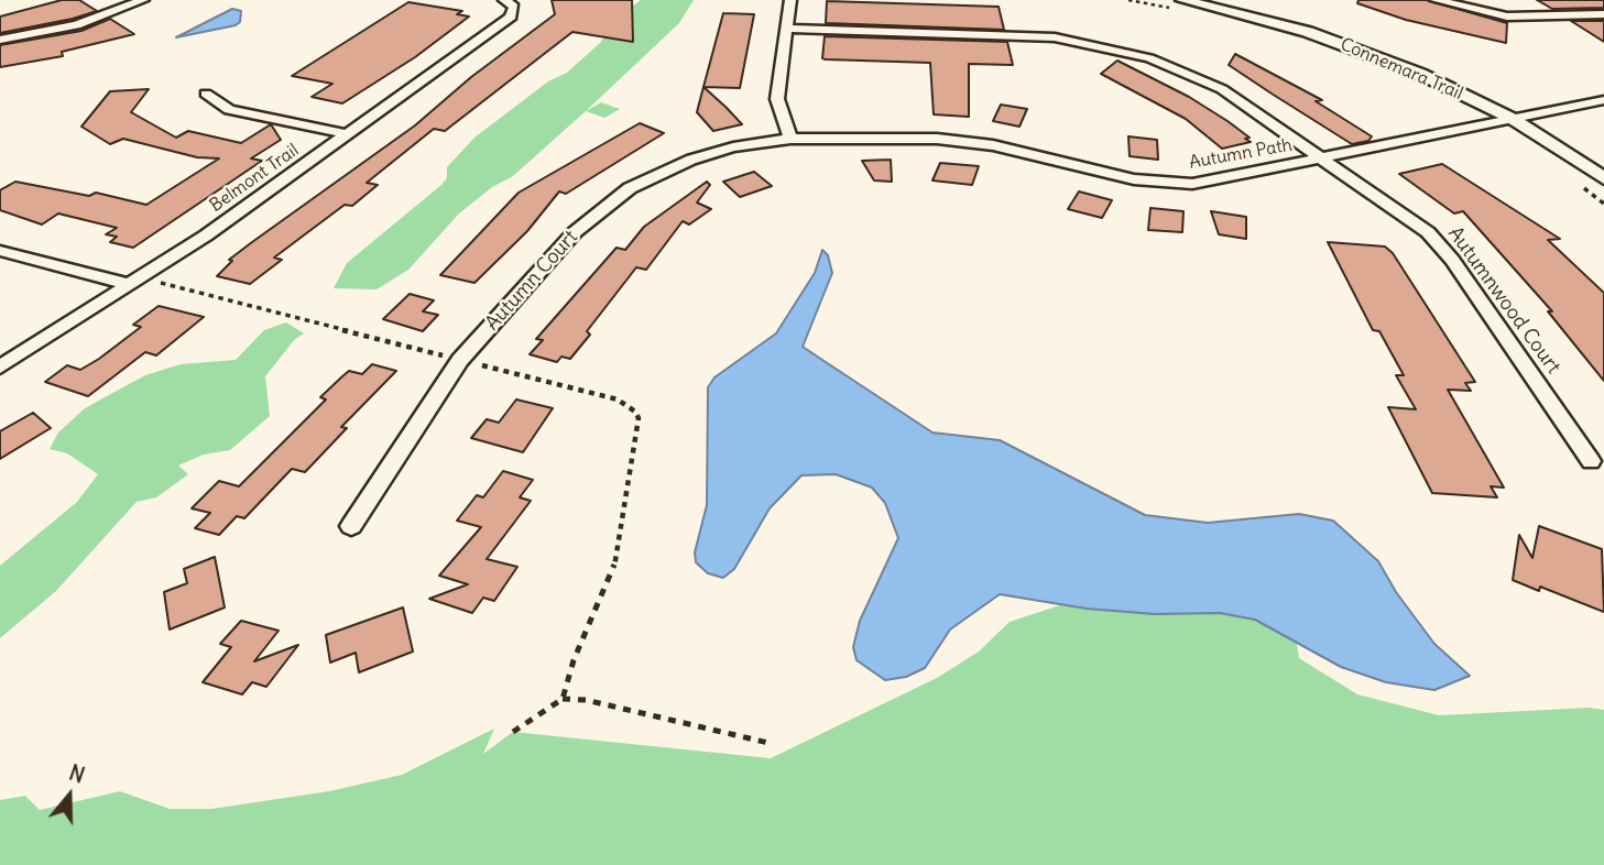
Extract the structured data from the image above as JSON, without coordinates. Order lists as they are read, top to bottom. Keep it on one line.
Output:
{"streets":{"street":["Connemara Trail","Autumn Path","Belmont Trail","Autumn Court","Autumnwood Court"]},"crossings":[["Connemara Trail","Autumn Path"],["Autumn Path","Autumn Court"],["Autumn Path","Autumnwood Court"]],"north":"top"}
